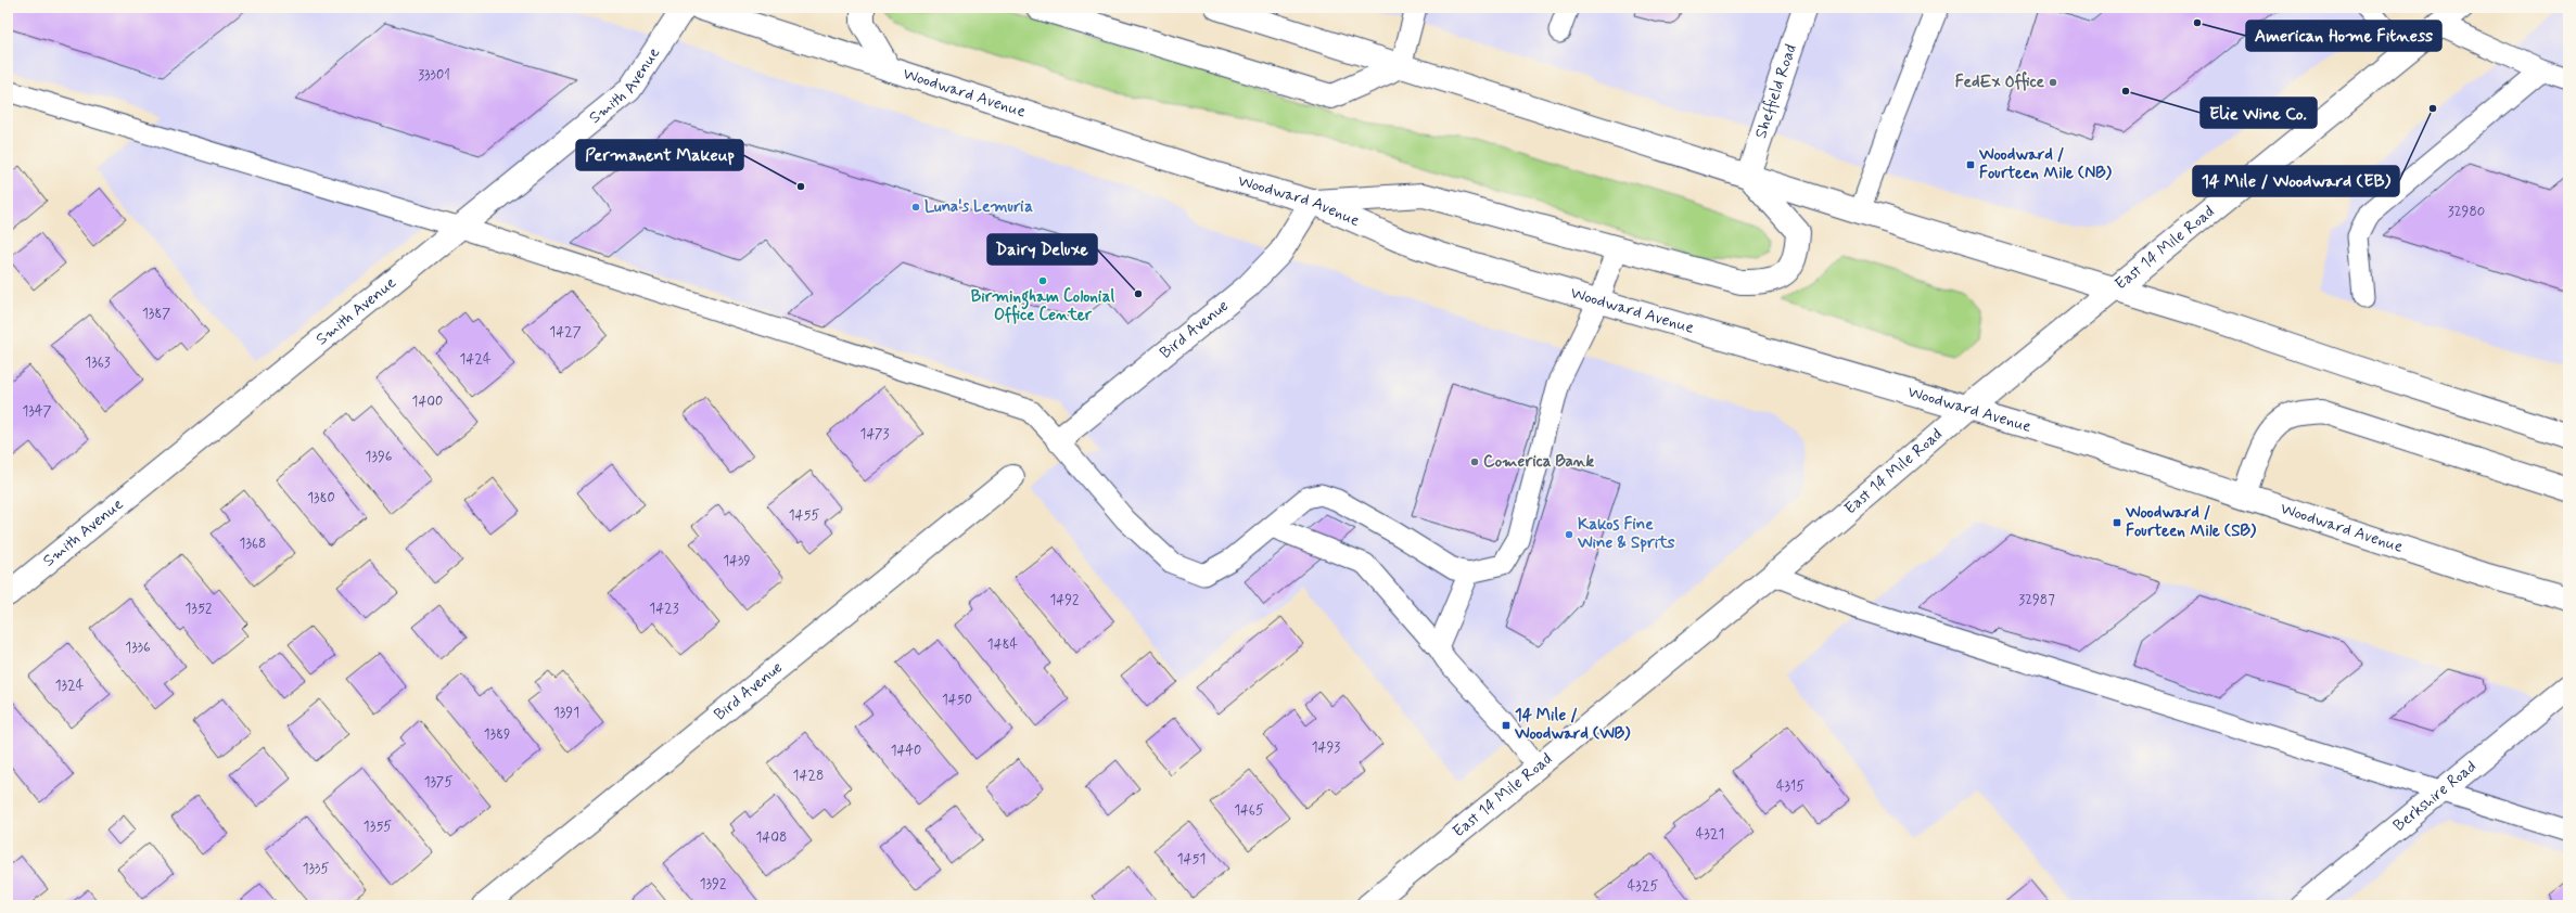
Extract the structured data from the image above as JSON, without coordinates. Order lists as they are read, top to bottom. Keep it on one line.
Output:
{"streets":{"main road":["Smith Avenue","Sheffield Road","Woodward Avenue","East 14 Mile Road","Bird Avenue","Berkshire Road"]},"crossings":[["Woodward Avenue","East 14 Mile Road"],["Woodward Avenue","Bird Avenue"]],"places":{"other":["American Home Fitness","FedEx Office","Elie Wine Co.","14 Mile / Woodward (EB)","Permanent Makeup","Luna's Lemuria","Birmingham Colonial Office Center","Dairy Deluxe","Comerica Bank","Kakos Fine Wine & Sprits"],"transit":["Woodward / Fourteen Mile (NB)","Woodward / Fourteen Mile (SB)","14 Mile / Woodward (WB)"]},"house_numbers":["33301","32980","1387","1427","1424","1363","1400","1347","1473","1396","1380","1455","1368","1439","1492","32987","1352","1423","1484","1336","1324","1450","1391","1389","1493","1440","1428","1375","4315","1465","1355","4321","1408","1451","1335","1392","4325"]}
